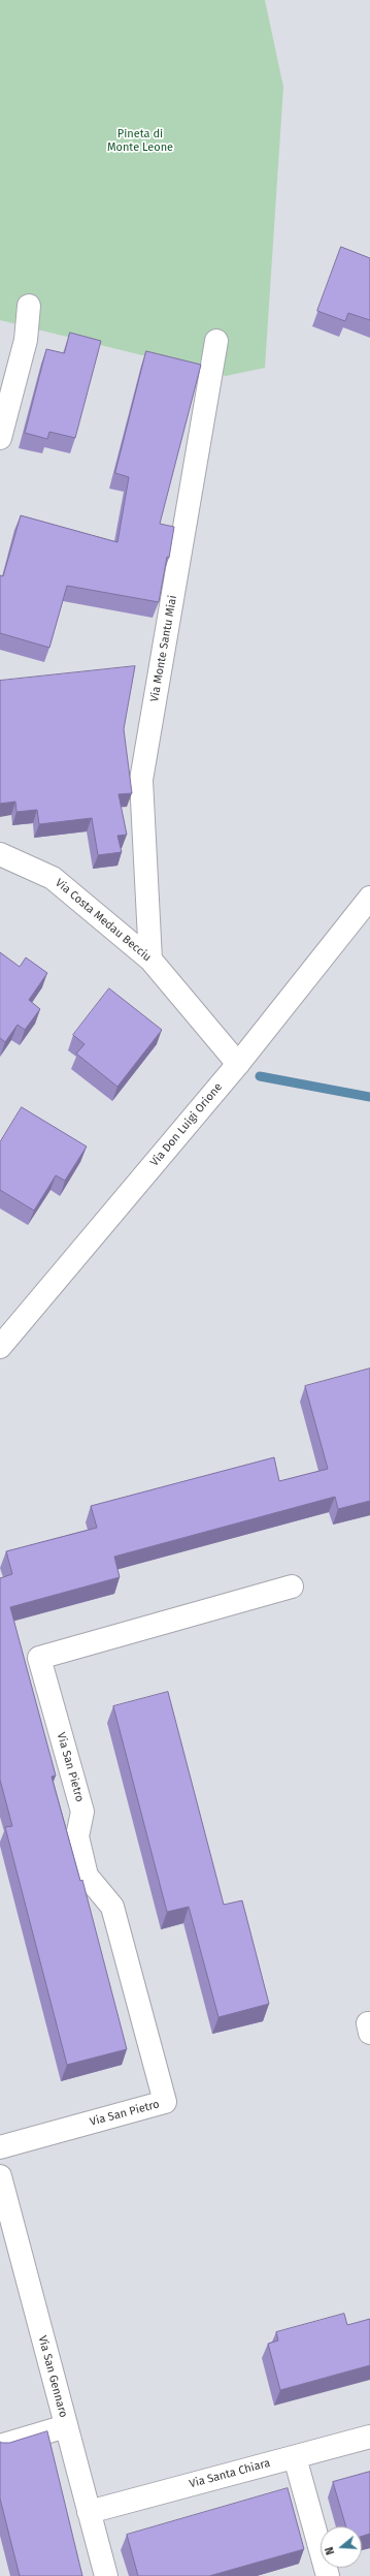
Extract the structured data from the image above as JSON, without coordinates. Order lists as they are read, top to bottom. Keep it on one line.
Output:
{"streets":{"street":["Via Monte Santu Miai","Via Costa Medau Becciu","Via Don Luigi Orione","Via San Pietro","Via San Gennaro","Via Santa Chiara"]},"crossings":[["Via Monte Santu Miai","Via Costa Medau Becciu"],["Via Costa Medau Becciu","Via Don Luigi Orione"],["Via San Gennaro","Via Santa Chiara"]],"parks":["Pineta di Monte Leone"],"north":"left"}
